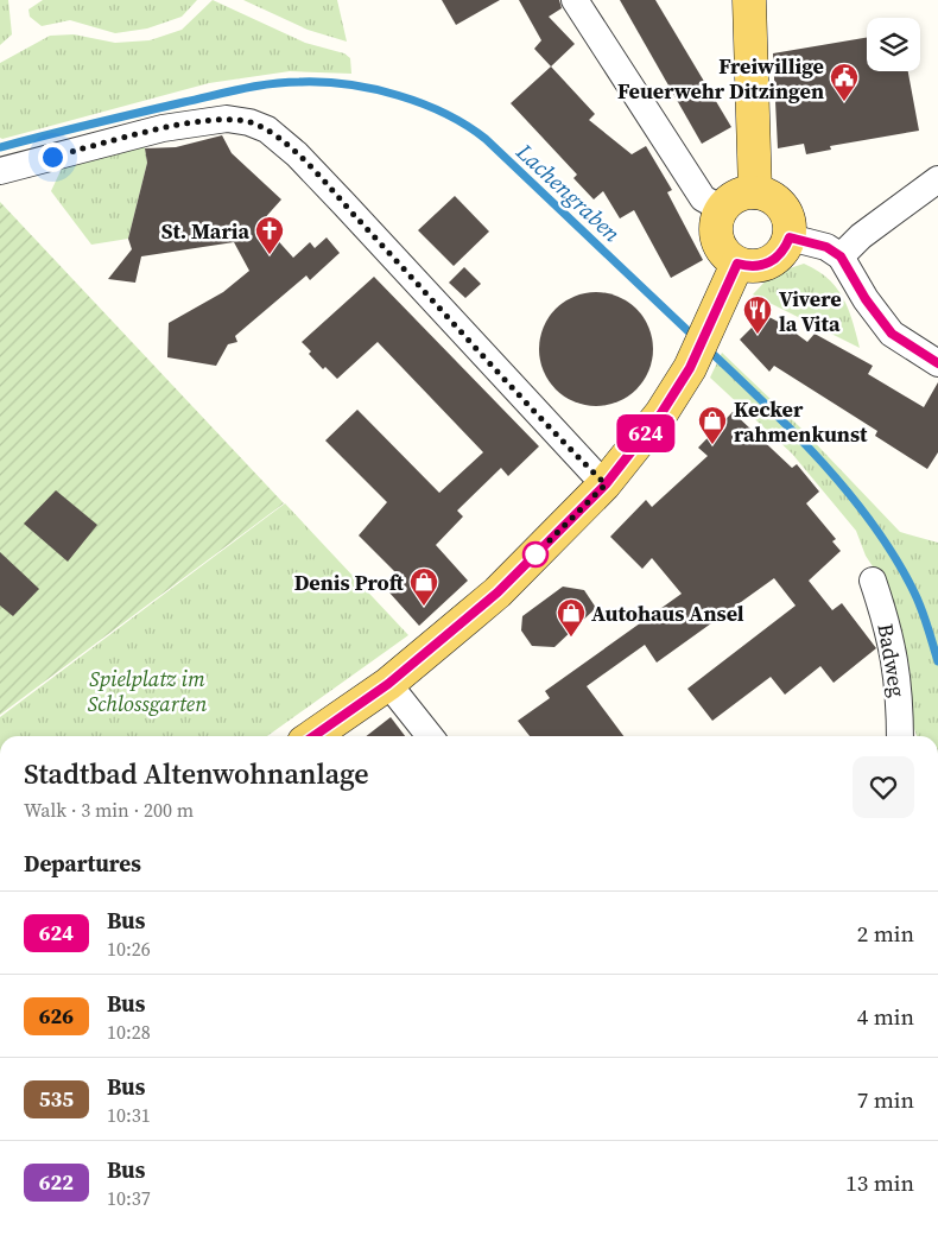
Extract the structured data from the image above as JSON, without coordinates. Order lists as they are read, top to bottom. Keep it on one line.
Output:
{"streets":{"street":["Badweg"]},"water":["Lachengraben"],"parks":["Spielplatz im Schlossgarten"],"places":{"public building":["Freiwillige Feuerwehr Ditzingen"],"church":["St. Maria"],"restaurant":["Vivere la Vita"],"shop":["Kecker rahmenkunst","Denis Proft","Autohaus Ansel"]},"lines":["bus line 624"],"page":{"on_map":"624","heading":[["Stadtbad Altenwohnanlage","Walk · 3 min · 200 m"],"Departures"],"list":[{"mark":"624","name":"Bus","note":"10:26","value":"2 min"},{"mark":"626","name":"Bus","note":"10:28","value":"4 min"},{"mark":"535","name":"Bus","note":"10:31","value":"7 min"},{"mark":"622","name":"Bus","note":"10:37","value":"13 min"}]}}
